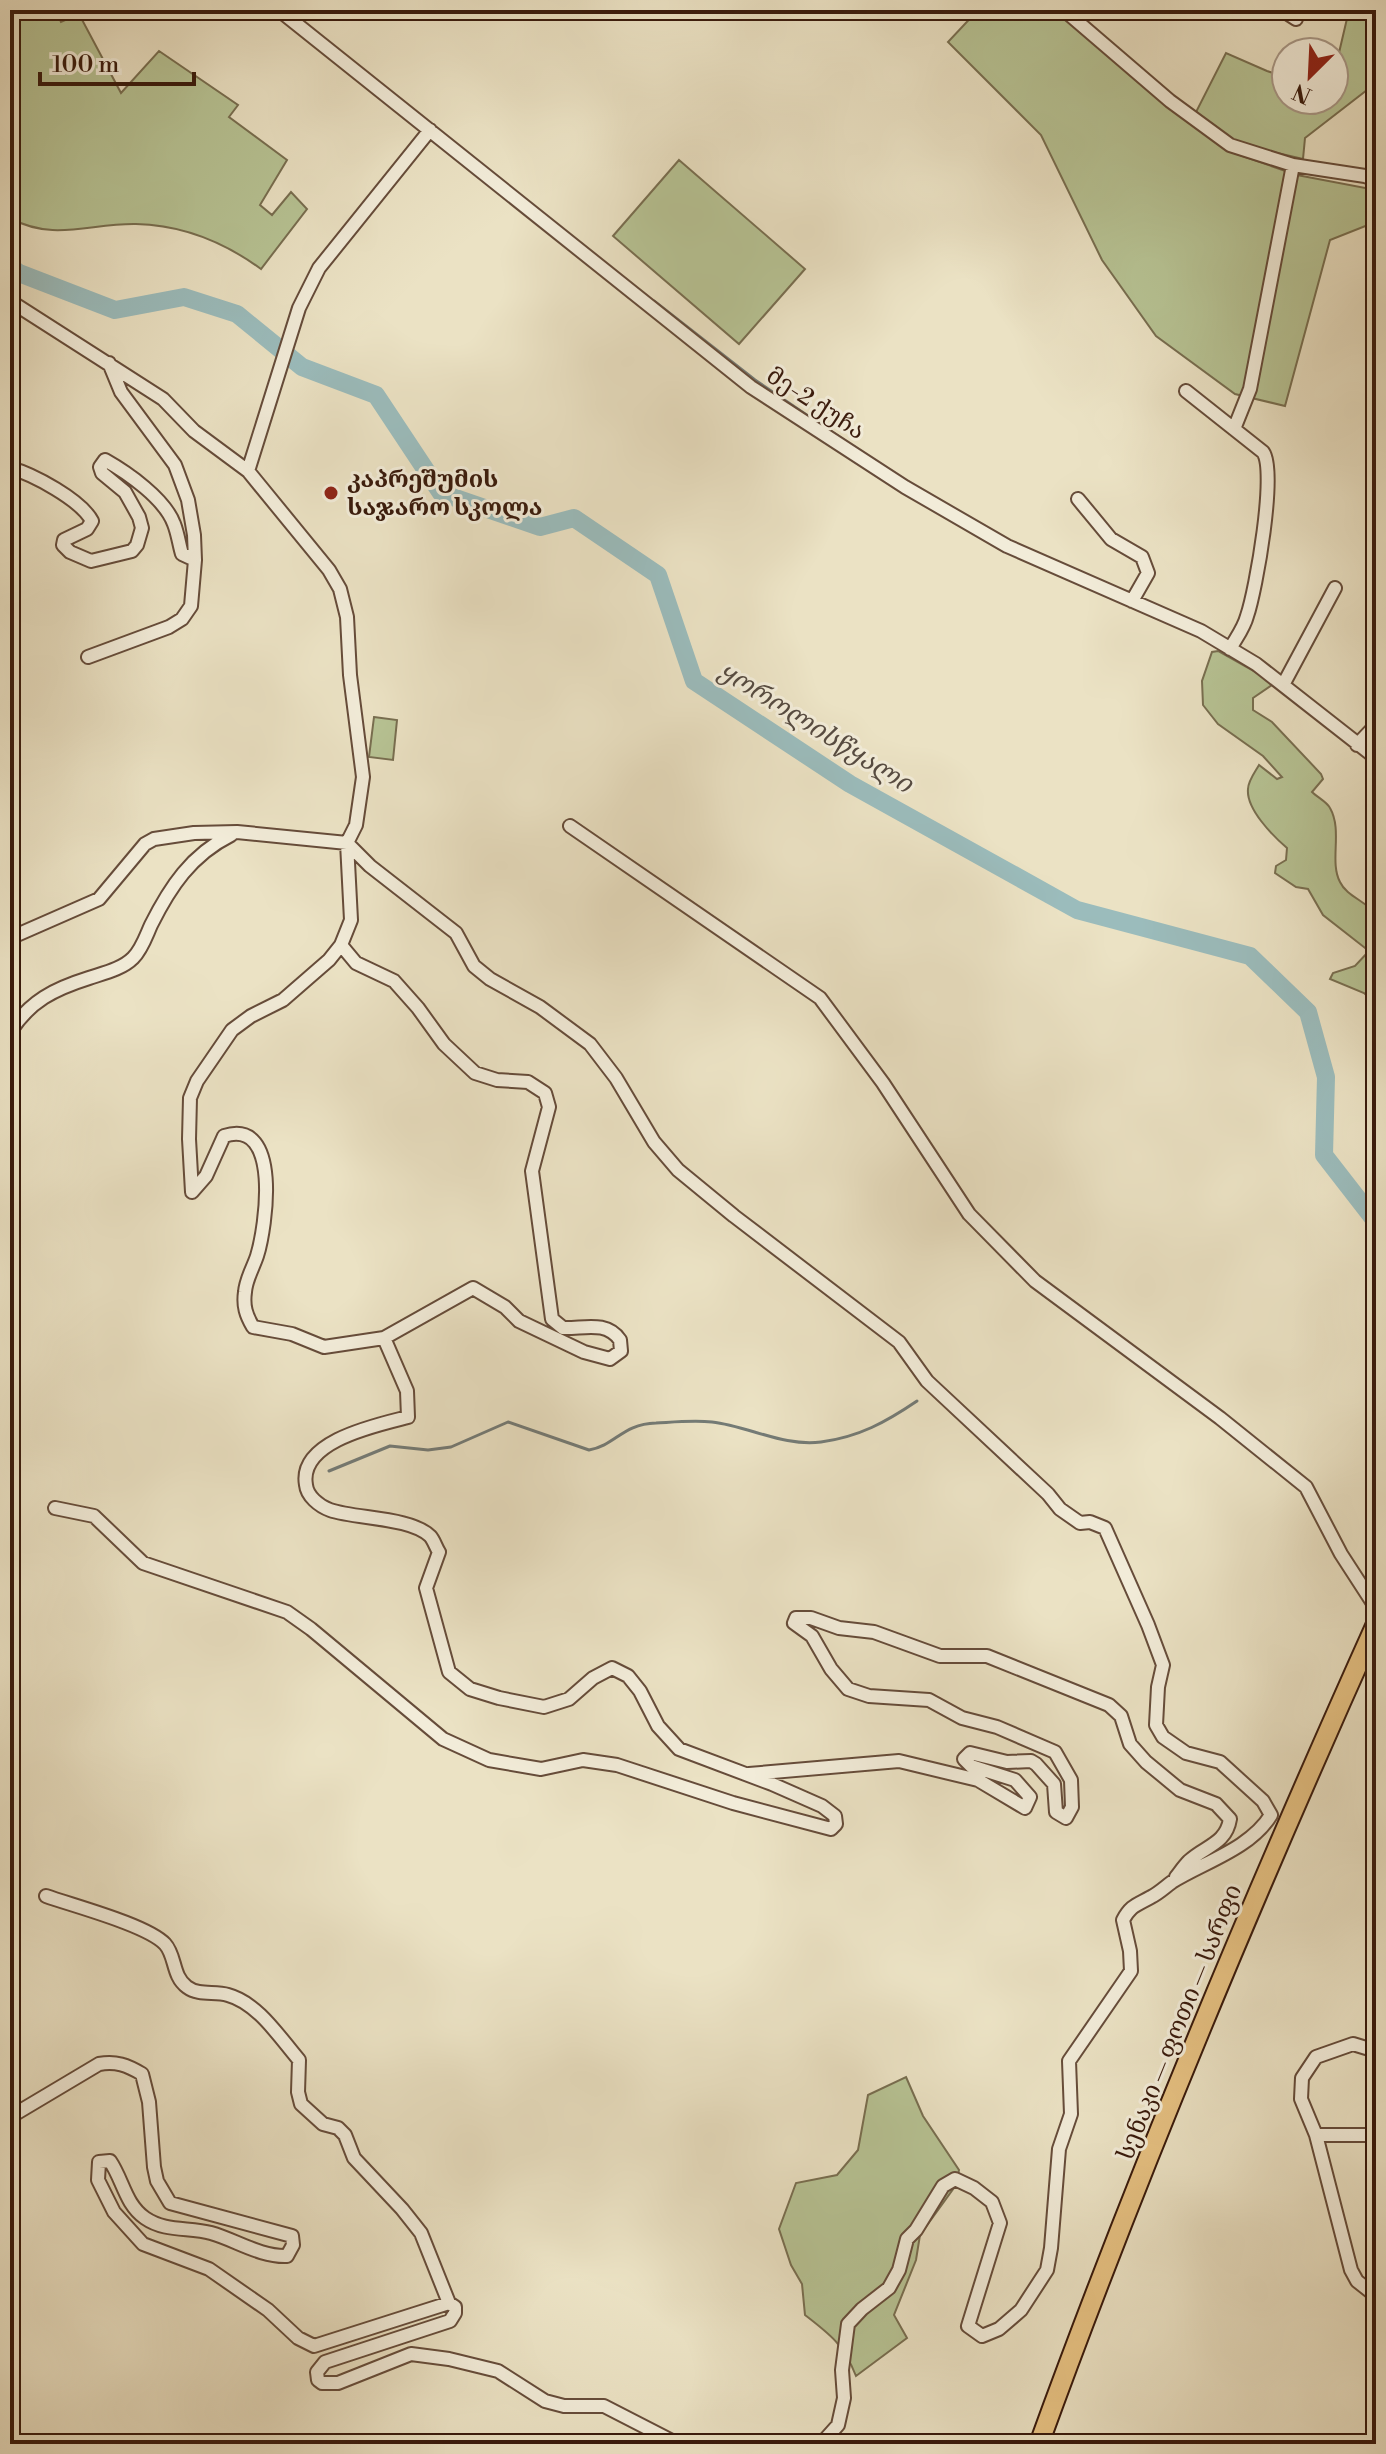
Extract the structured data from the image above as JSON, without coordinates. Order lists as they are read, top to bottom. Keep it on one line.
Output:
{"streets":{"highway":["სენაკი — ფოთი — სარფი"],"street":["მე-2 ქუჩა"]},"water":["ყოროლისწყალი"],"places":["კაპრეშუმის საჯარო სკოლა"],"scale_bar":"100 m","north":"bottom left"}
